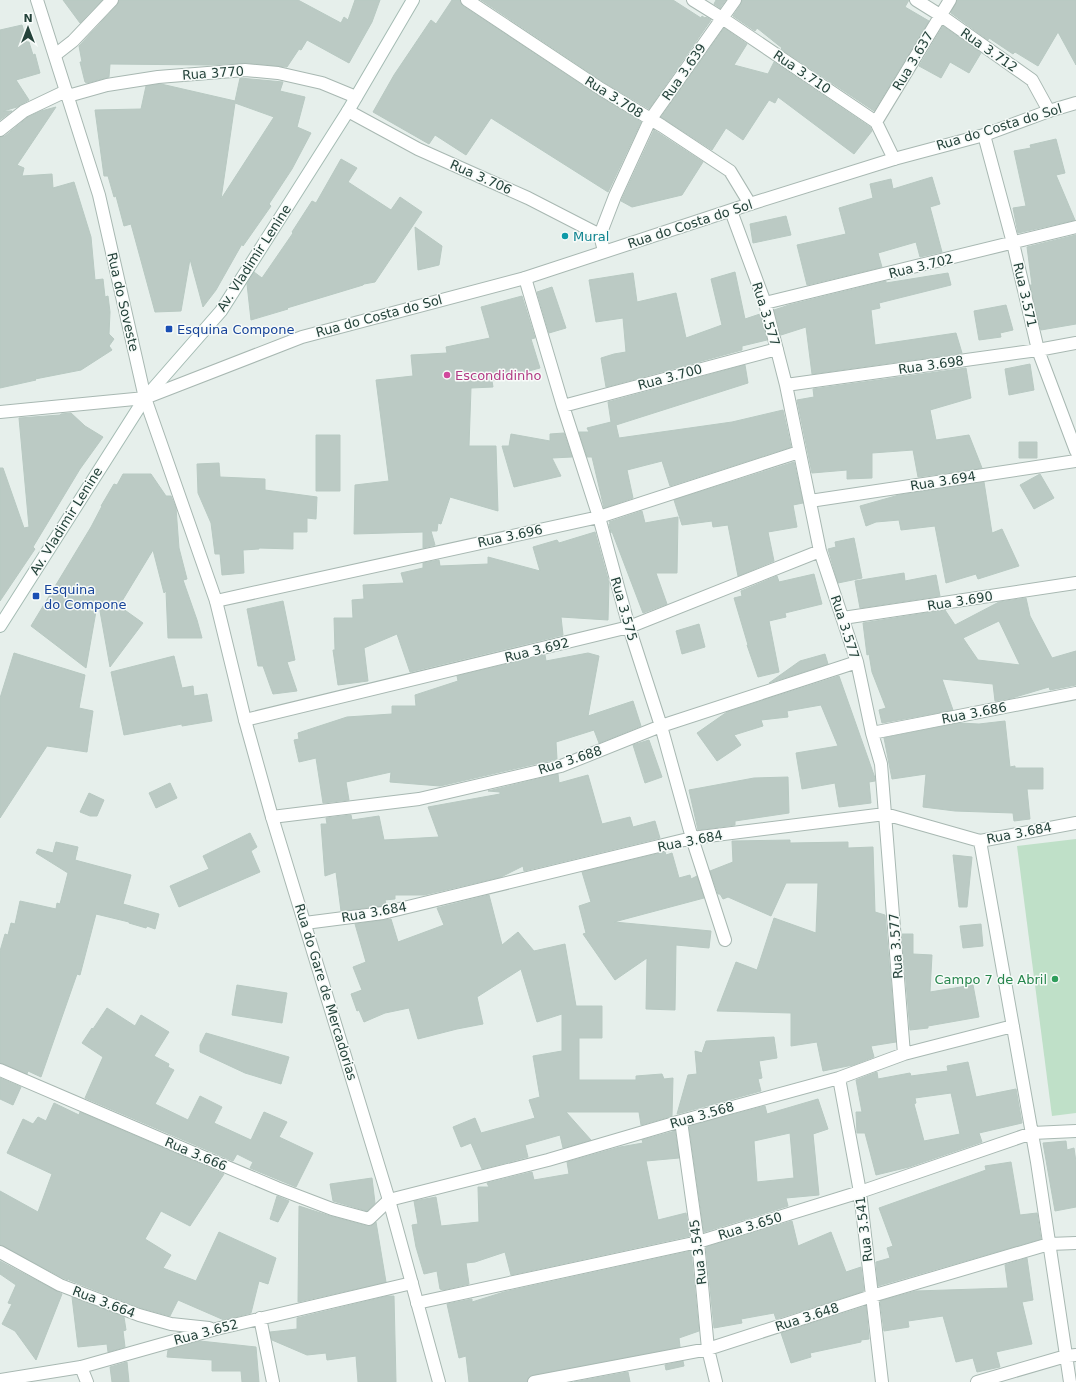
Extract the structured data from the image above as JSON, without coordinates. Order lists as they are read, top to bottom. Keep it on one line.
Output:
{"streets":{"street":["Rua 3.712","Rua 3.637","Rua 3.639","Rua 3.710","Rua 3770","Rua 3.708","Rua do Costa do Sol","Rua 3.706","Av. Vladimir Lenine","Rua 3.702","Rua 3.571","Rua do Soveste","Rua 3.577","Rua 3.698","Rua 3.700","Rua 3.694","Rua 3.696","Rua 3.690","Rua 3.575","Rua 3.692","Rua 3.686","Rua 3.688","Rua 3.684","Rua do Gare de Mercadorias","Rua 3.568","Rua 3.666","Rua 3.650","Rua 3.541","Rua 3.545","Rua 3.664","Rua 3.648","Rua 3.652"]},"crossings":[["Rua 3.712","Rua 3.637"],["Rua 3.712","Rua do Costa do Sol"],["Rua 3.637","Rua 3.710"],["Rua 3.639","Rua 3.710"],["Rua 3.639","Rua 3.708"],["Rua 3.639","Rua 3.706"],["Rua 3770","Av. Vladimir Lenine"],["Rua 3770","Rua do Soveste"],["Rua 3.708","Rua do Costa do Sol"],["Rua do Costa do Sol","Av. Vladimir Lenine"],["Rua do Costa do Sol","Rua 3.571"],["Rua do Costa do Sol","Rua do Soveste"],["Rua do Costa do Sol","Rua 3.577"],["Rua do Costa do Sol","Rua 3.575"],["Rua 3.706","Av. Vladimir Lenine"],["Av. Vladimir Lenine","Rua do Soveste"],["Rua 3.702","Rua 3.571"],["Rua 3.702","Rua 3.577"],["Rua 3.571","Rua 3.698"],["Rua do Soveste","Rua 3.696"],["Rua do Soveste","Rua do Gare de Mercadorias"],["Rua 3.577","Rua 3.698"],["Rua 3.577","Rua 3.700"],["Rua 3.577","Rua 3.694"],["Rua 3.577","Rua 3.696"],["Rua 3.577","Rua 3.690"],["Rua 3.577","Rua 3.692"],["Rua 3.577","Rua 3.686"],["Rua 3.577","Rua 3.688"],["Rua 3.577","Rua 3.684"],["Rua 3.577","Rua 3.568"],["Rua 3.700","Rua 3.575"],["Rua 3.696","Rua 3.575"],["Rua 3.696","Rua do Gare de Mercadorias"],["Rua 3.575","Rua 3.692"],["Rua 3.575","Rua 3.688"],["Rua 3.575","Rua 3.684"],["Rua 3.692","Rua do Gare de Mercadorias"],["Rua 3.688","Rua do Gare de Mercadorias"],["Rua 3.684","Rua do Gare de Mercadorias"],["Rua do Gare de Mercadorias","Rua 3.568"],["Rua do Gare de Mercadorias","Rua 3.666"],["Rua do Gare de Mercadorias","Rua 3.650"],["Rua do Gare de Mercadorias","Rua 3.652"],["Rua 3.568","Rua 3.666"],["Rua 3.568","Rua 3.541"],["Rua 3.568","Rua 3.545"],["Rua 3.650","Rua 3.541"],["Rua 3.650","Rua 3.545"],["Rua 3.541","Rua 3.648"],["Rua 3.545","Rua 3.648"],["Rua 3.664","Rua 3.652"]],"places":{"other":["Mural","Escondidinho","Campo 7 de Abril"],"transit":["Esquina Compone","Esquina do Compone"]},"north":"top"}
